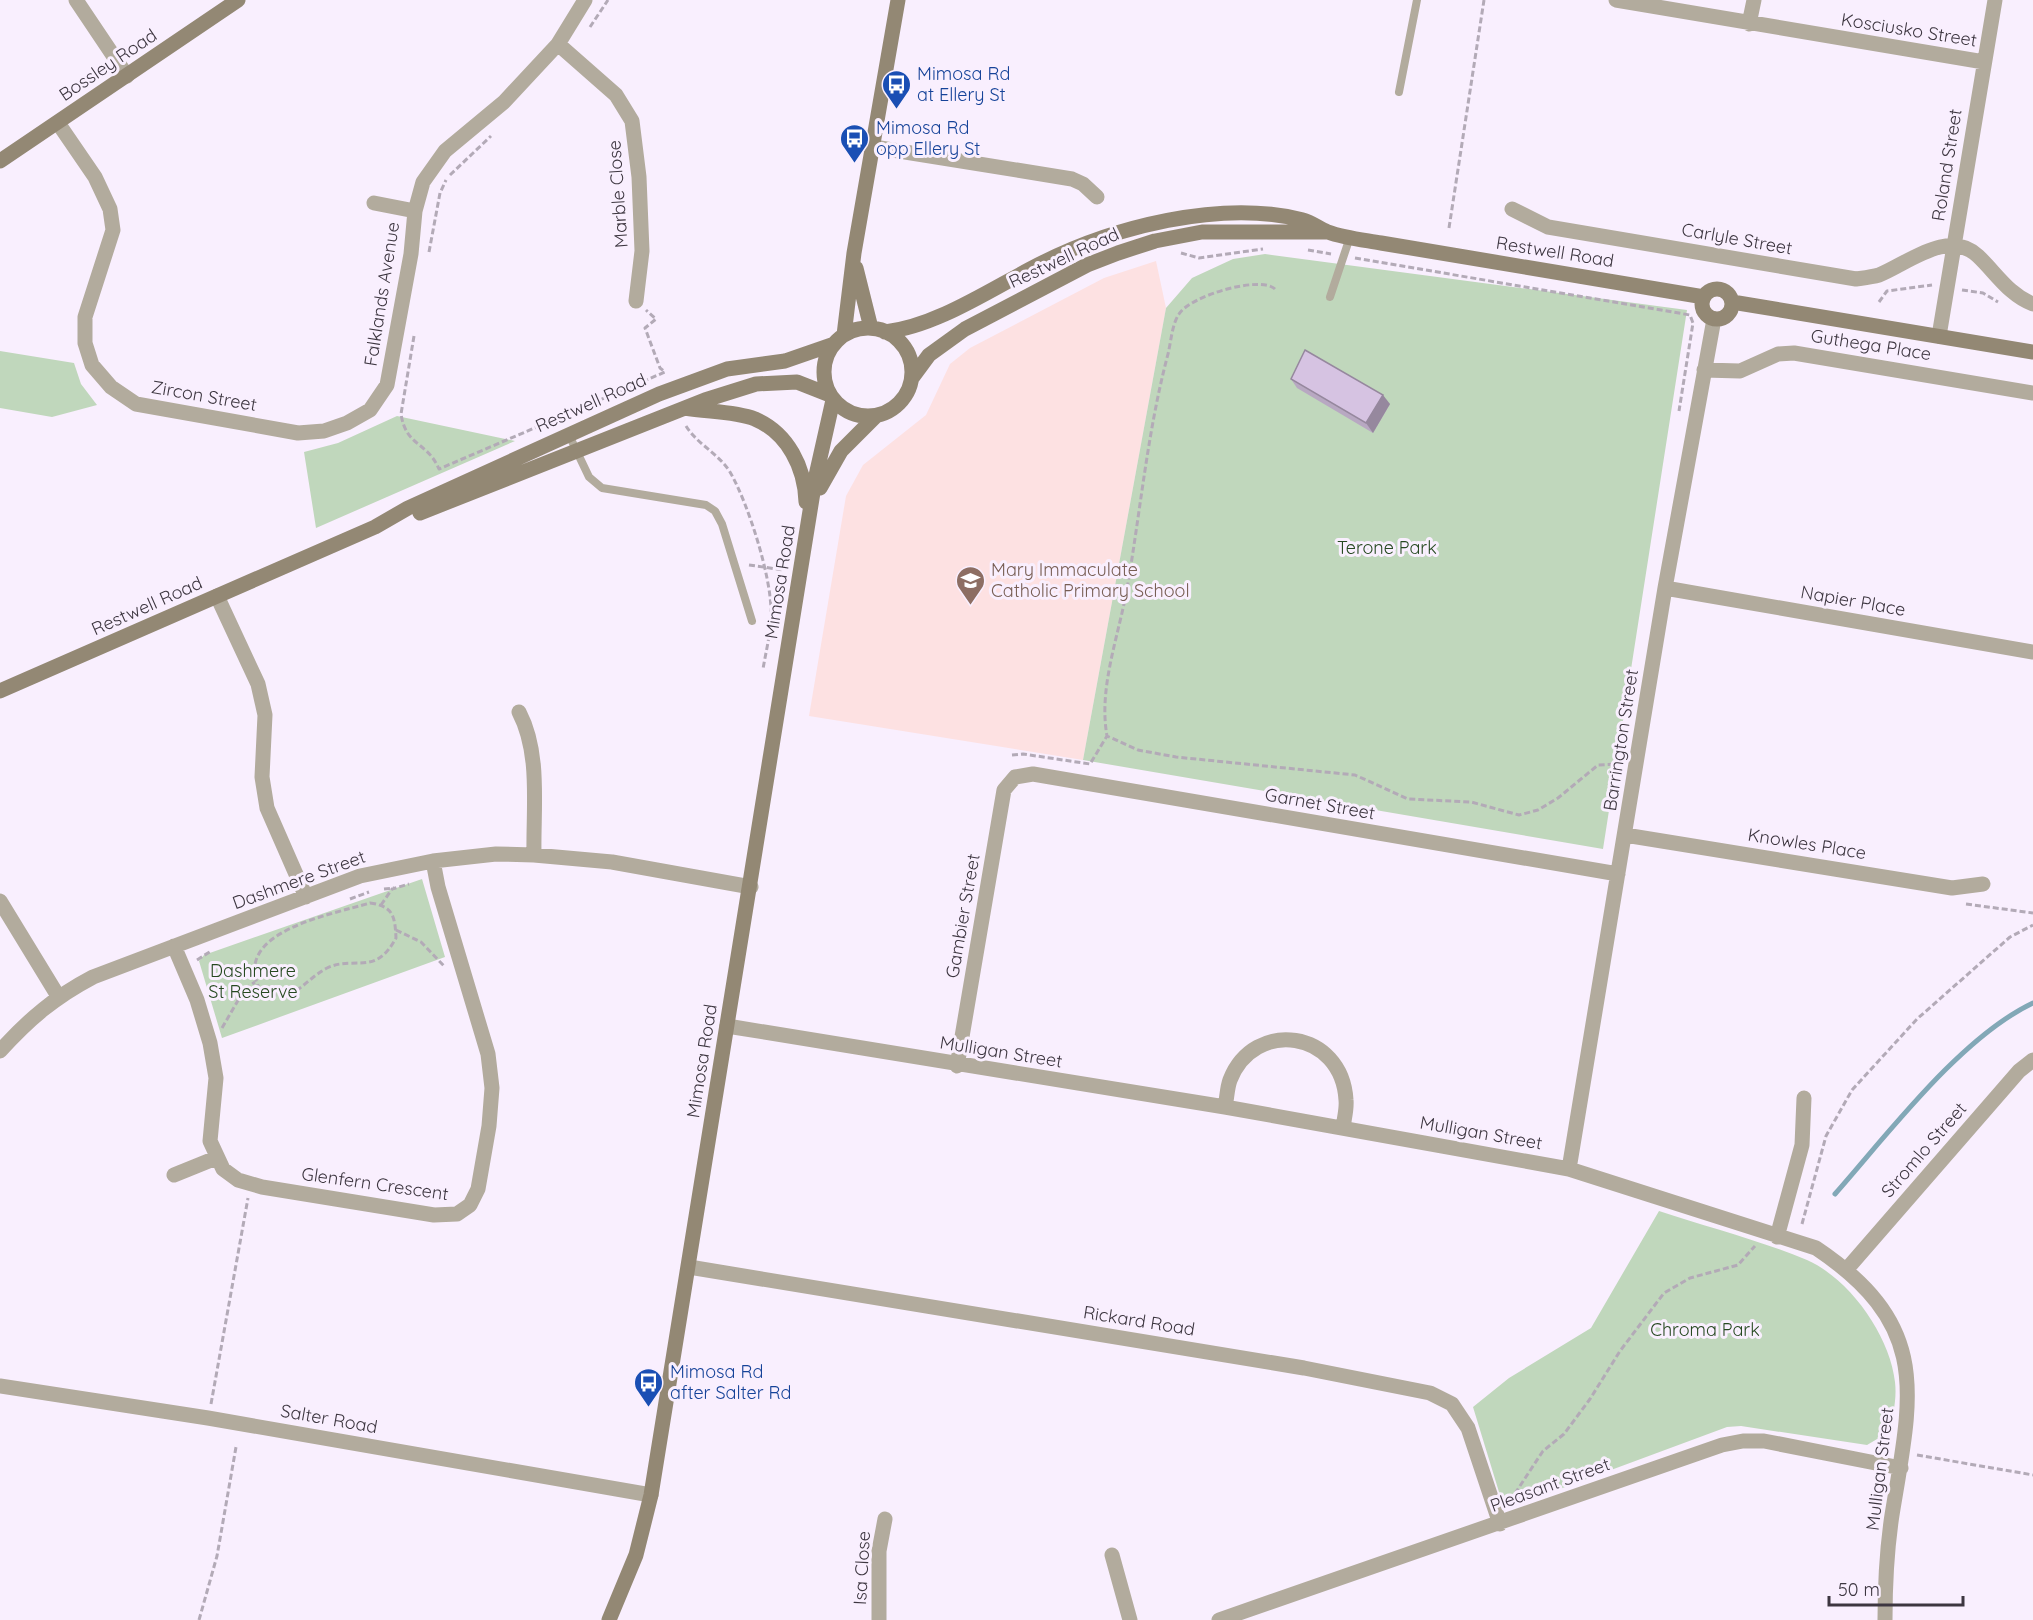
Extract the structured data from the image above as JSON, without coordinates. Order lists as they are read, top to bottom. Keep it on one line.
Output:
{"streets":{"main road":["Bossley Road","Restwell Road","Mimosa Road"],"street":["Kosciusko Street","Roland Street","Marble Close","Carlyle Street","Falklands Avenue","Guthega Place","Zircon Street","Napier Place","Barrington Street","Garnet Street","Knowles Place","Dashmere Street","Gambier Street","Mulligan Street","Stromlo Street","Glenfern Crescent","Rickard Road","Salter Road","Pleasant Street","Isa Close"]},"crossings":[["Kosciusko Street","Roland Street"],["Bossley Road","Zircon Street"],["Roland Street","Carlyle Street"],["Marble Close","Falklands Avenue"],["Restwell Road","Mimosa Road"],["Restwell Road","Barrington Street"],["Falklands Avenue","Zircon Street"],["Guthega Place","Barrington Street"],["Mimosa Road","Dashmere Street"],["Mimosa Road","Mulligan Street"],["Mimosa Road","Rickard Road"],["Mimosa Road","Salter Road"],["Napier Place","Barrington Street"],["Barrington Street","Garnet Street"],["Barrington Street","Knowles Place"],["Barrington Street","Mulligan Street"],["Garnet Street","Gambier Street"],["Dashmere Street","Glenfern Crescent"],["Gambier Street","Mulligan Street"],["Mulligan Street","Stromlo Street"],["Mulligan Street","Pleasant Street"],["Rickard Road","Pleasant Street"]],"parks":["Terone Park","Dashmere St Reserve","Chroma Park"],"places":{"bus stop":["Mimosa Rd at Ellery St","Mimosa Rd opp Ellery St","Mimosa Rd after Salter Rd"],"school or university":["Mary Immaculate Catholic Primary School"]},"scale_bar":"50 m"}
